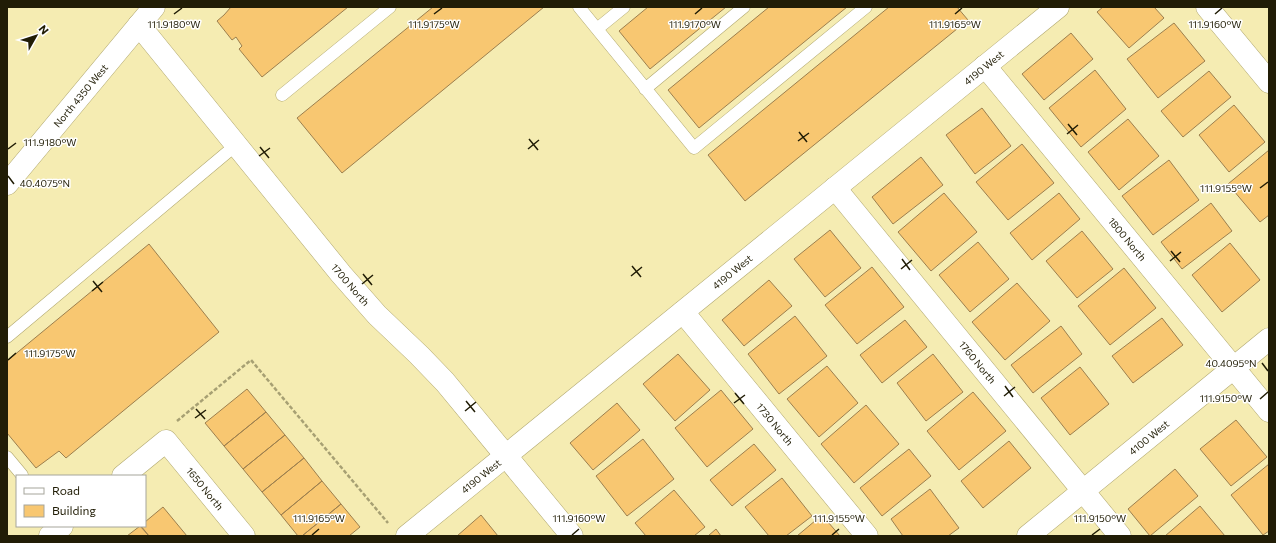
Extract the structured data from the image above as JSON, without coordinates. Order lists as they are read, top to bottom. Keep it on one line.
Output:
{"streets":{"street":["4190 West","North 4350 West","1800 North","1700 North","1760 North","1730 North","4100 West","1650 North"]},"crossings":[["4190 West","1800 North"],["4190 West","1700 North"],["4190 West","1760 North"],["4190 West","1730 North"],["North 4350 West","1700 North"],["1800 North","4100 West"],["1760 North","4100 West"]],"legend":["Road","Building"],"north":"top right","coordinates":["111.9180°W","111.9175°W","111.9170°W","111.9165°W","111.9160°W","40.4075°N","111.9155°W","40.4095°N","111.9150°W"]}
